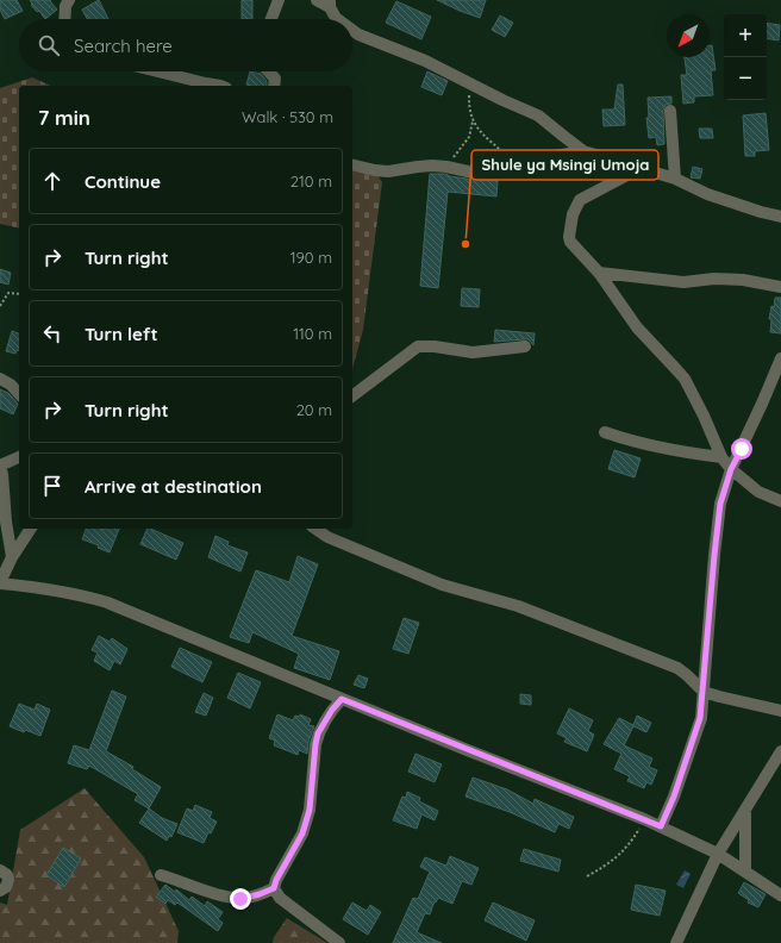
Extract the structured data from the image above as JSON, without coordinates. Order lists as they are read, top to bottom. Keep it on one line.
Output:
{"places":["Shule ya Msingi Umoja"],"north":"bottom left","page":{"map_buttons":["+","−"],"search":"Search here","heading":["7 min","Walk · 530 m"],"list":[["Continue","210 m"],["Turn right","190 m"],["Turn left","110 m"],["Turn right","20 m"],"Arrive at destination"]}}
